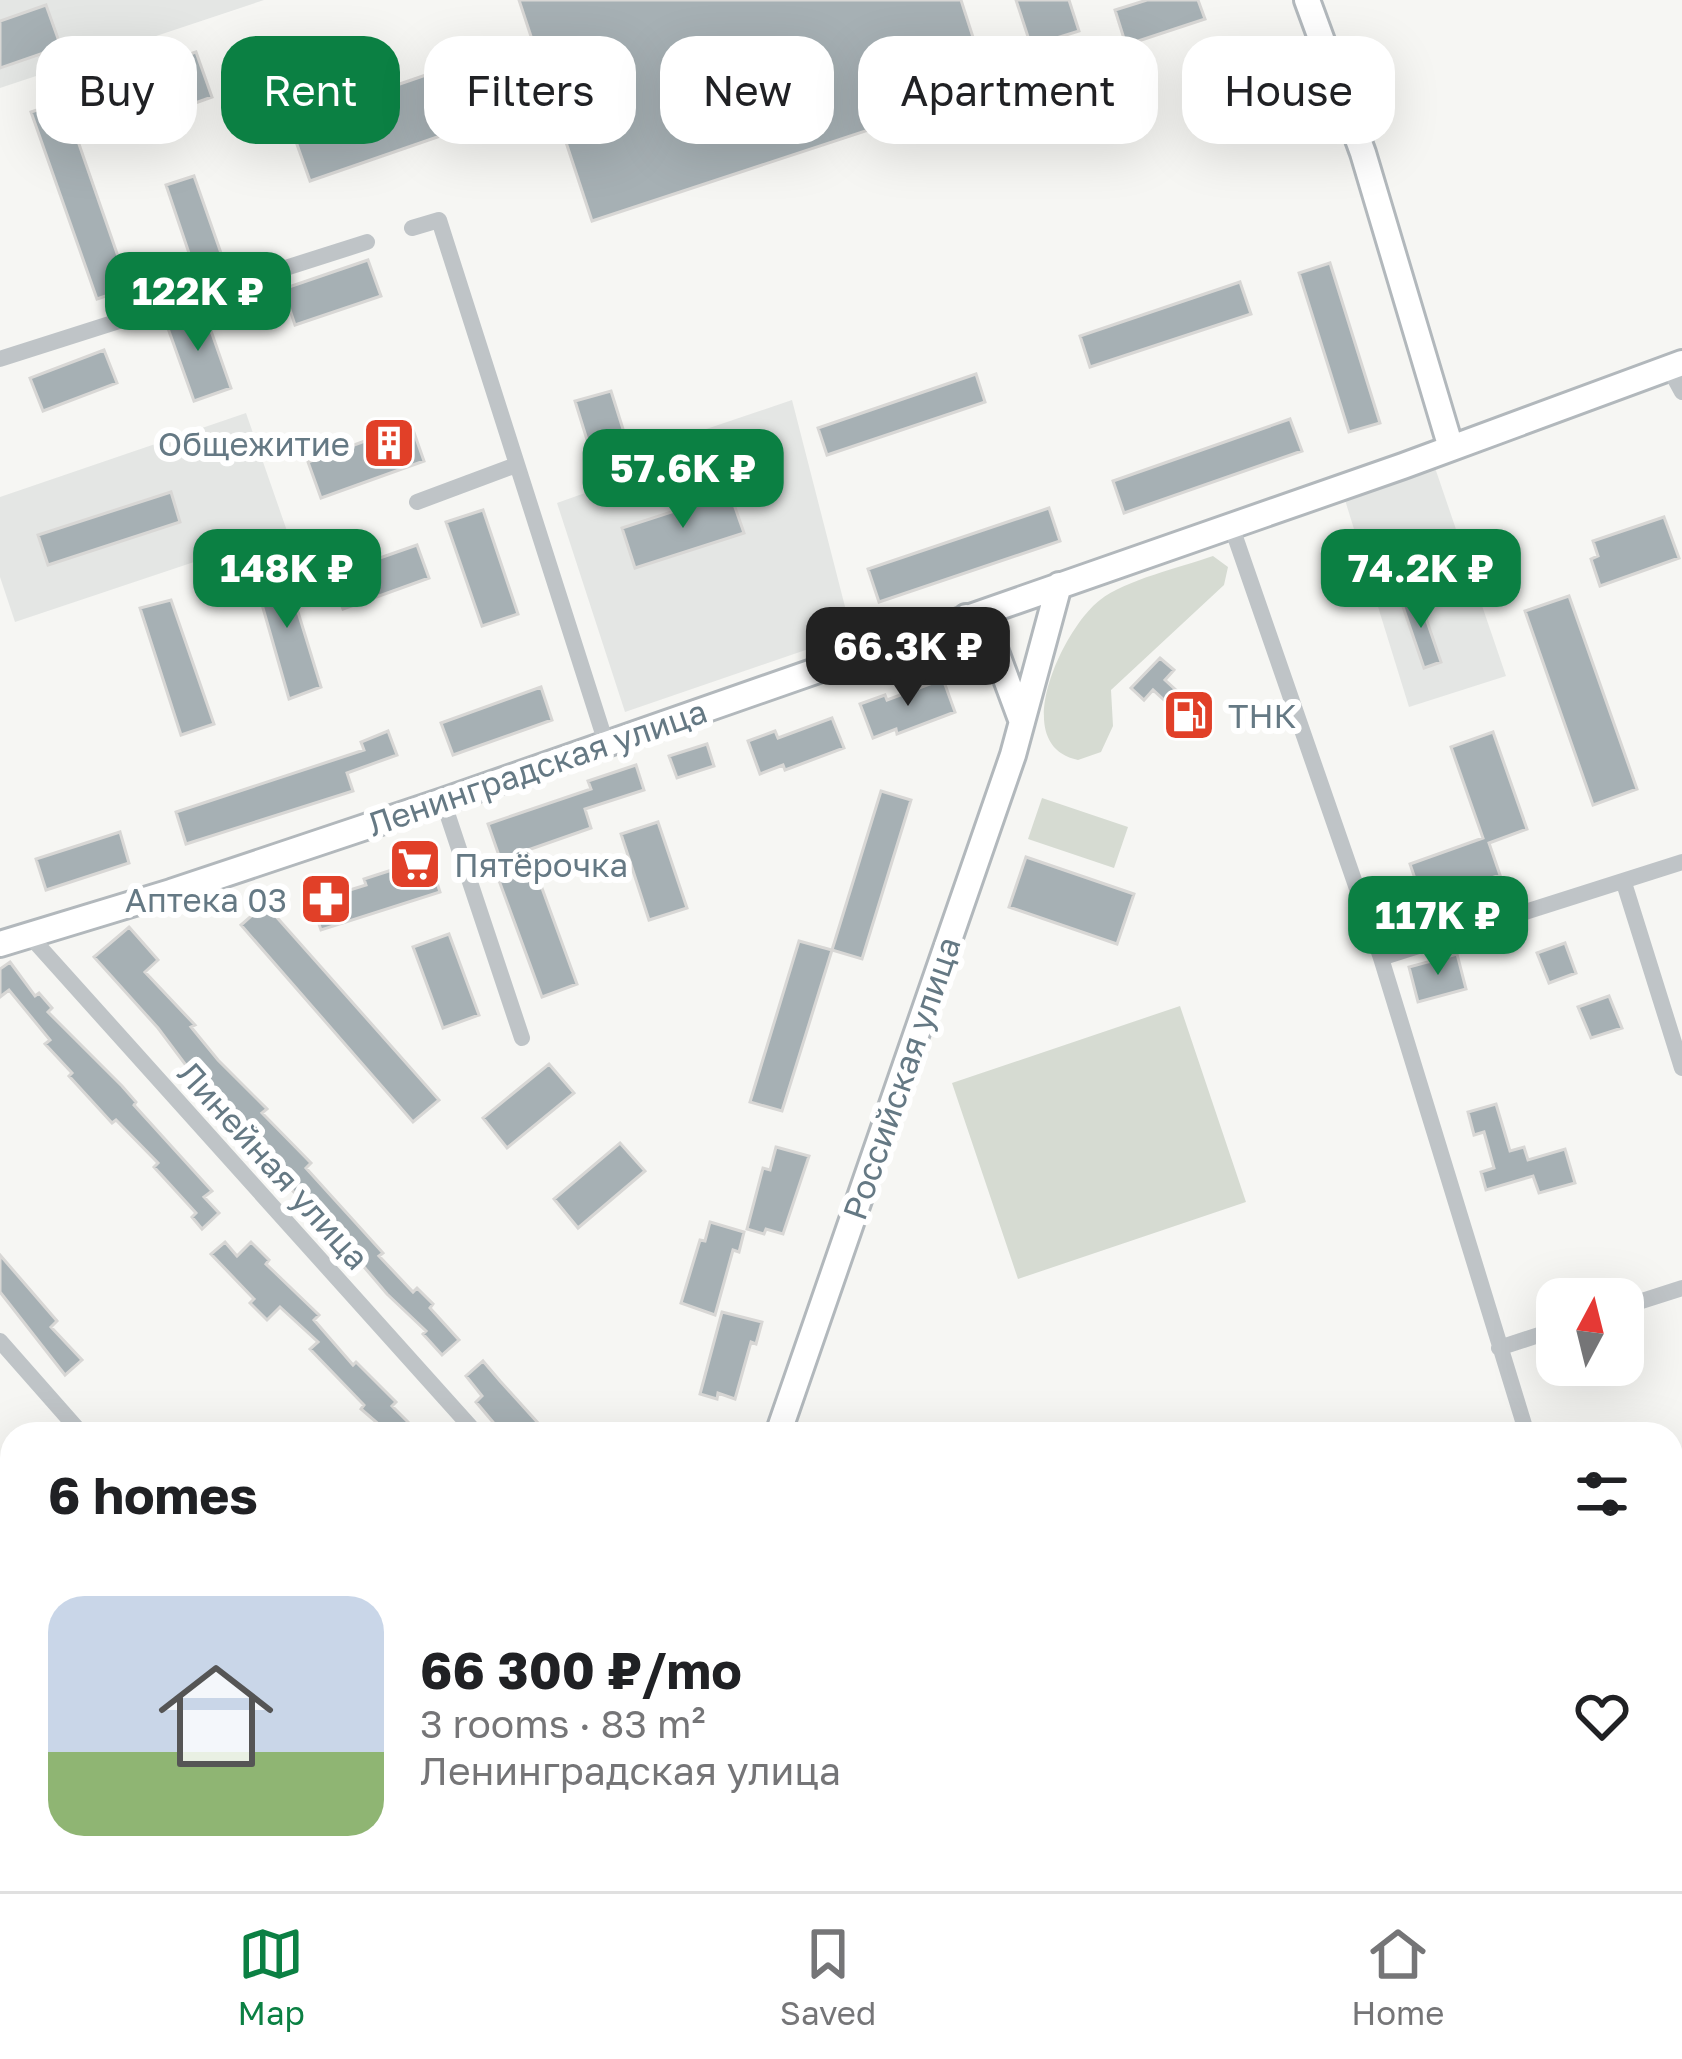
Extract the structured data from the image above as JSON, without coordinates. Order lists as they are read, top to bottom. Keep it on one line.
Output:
{"streets":{"street":["Ленинградская улица","Российская улица","Линейная улица"]},"crossings":[["Ленинградская улица","Российская улица"],["Ленинградская улица","Линейная улица"]],"places":{"building":["Общежитие"],"fuel station":["ТНК"],"supermarket":["Пятёрочка"],"pharmacy":["Аптека 03"]},"north":"top","page":{"chip":["Buy","Rent","Filters","New","Apartment","House"],"price":["122K ₽","57.6K ₽","148K ₽","74.2K ₽","66.3K ₽","117K ₽"],"heading":"6 homes","list":[{"name":"66 300 ₽/mo","note":"3 rooms · 83 m² · Ленинградская улица"}],"tabs":["Map","Saved","Home"]}}
